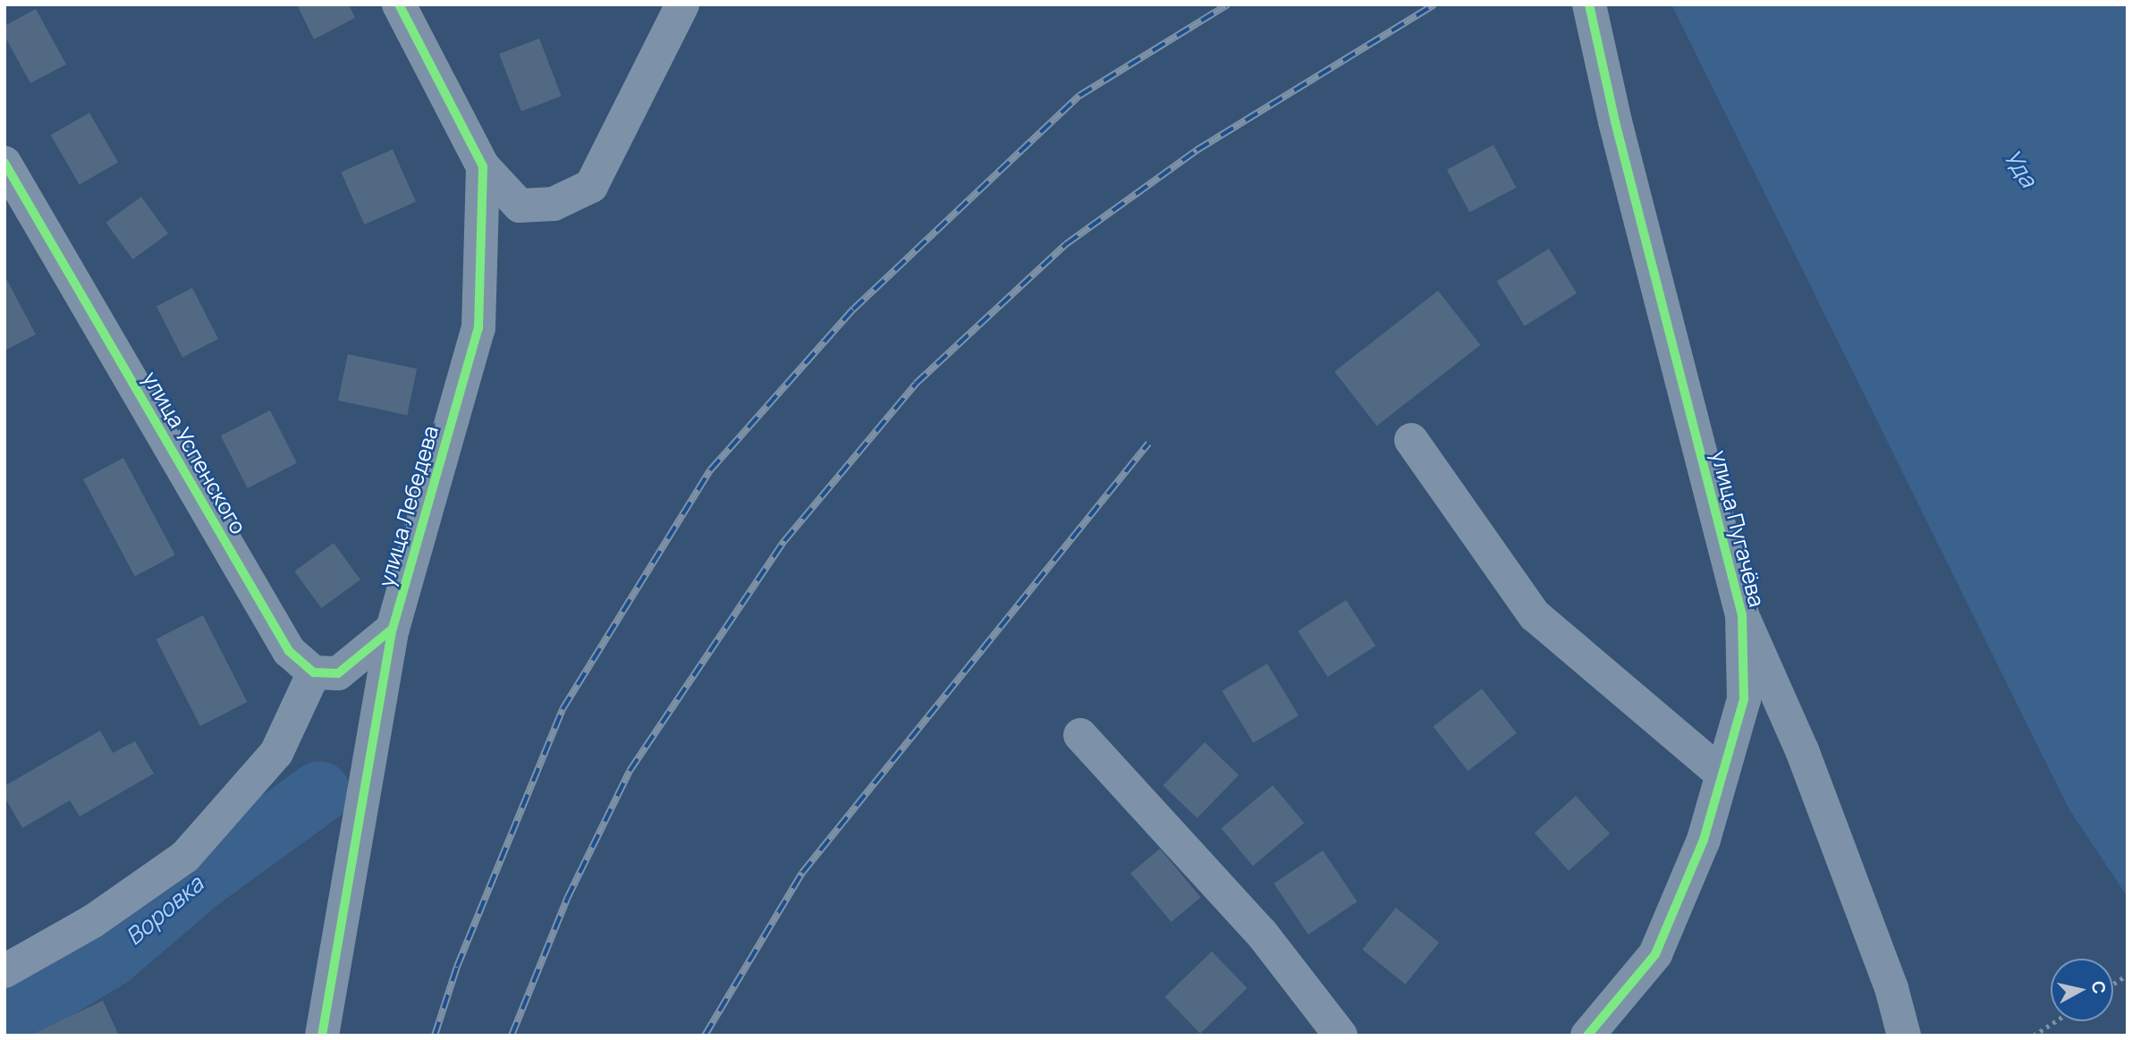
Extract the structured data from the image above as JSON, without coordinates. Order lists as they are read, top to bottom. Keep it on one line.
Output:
{"streets":{"street":["улица Успенского","улица Лебедева","улица Пугачёва"]},"water":["Уда","Воровка"],"north":"right"}
